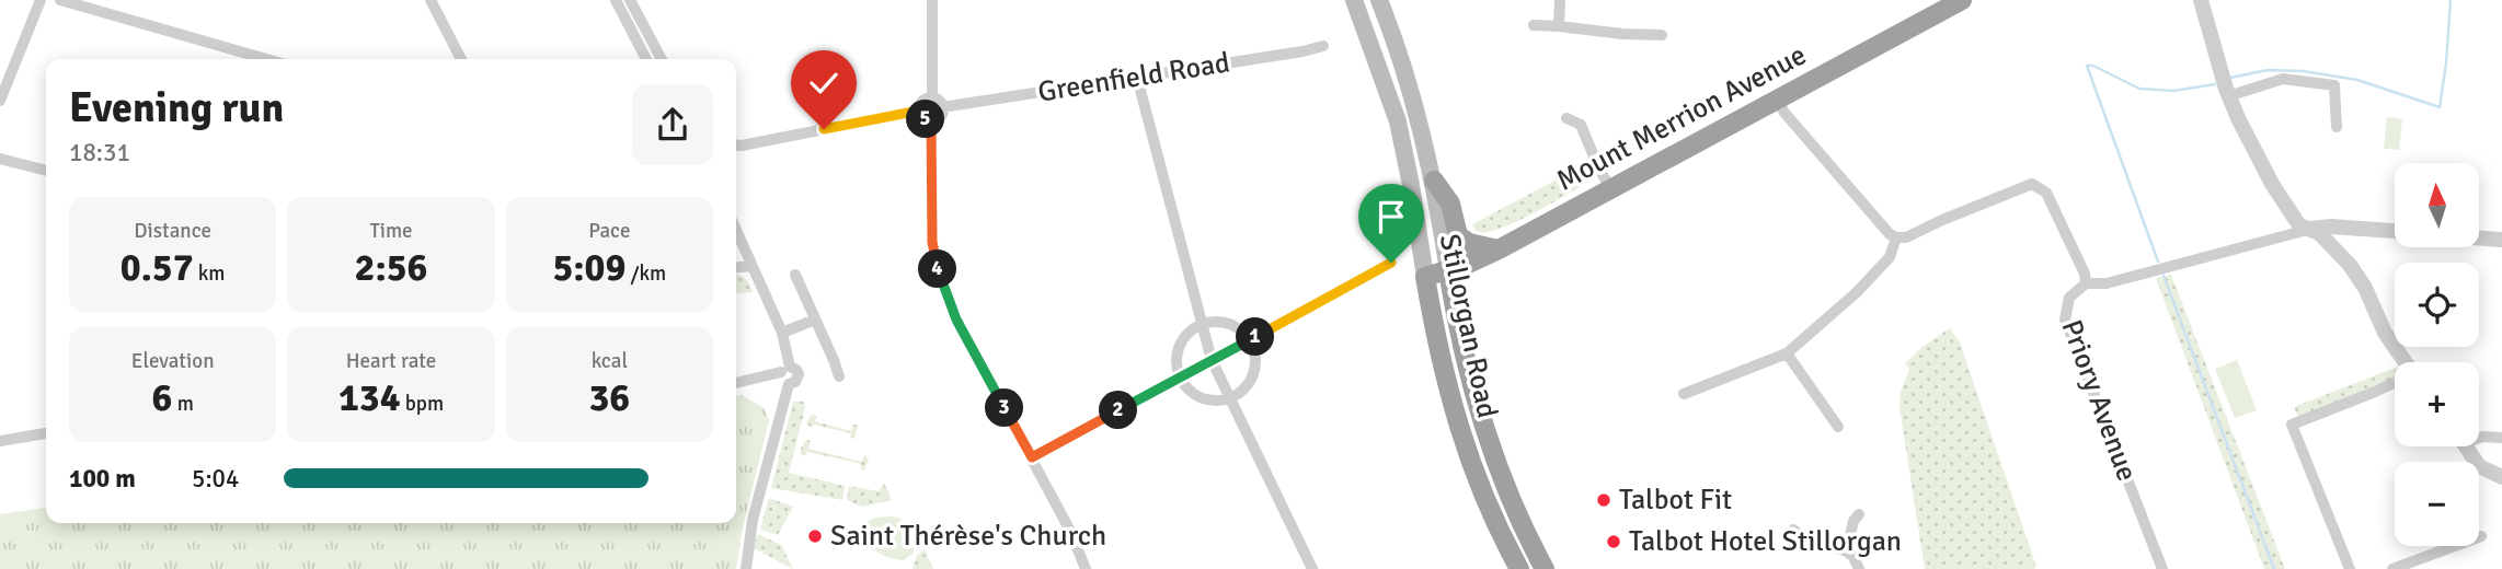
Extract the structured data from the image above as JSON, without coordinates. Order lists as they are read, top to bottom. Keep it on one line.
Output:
{"streets":{"highway":["Mount Merrion Avenue","Stillorgan Road"],"street":["Greenfield Road","Priory Avenue"]},"crossings":[["Mount Merrion Avenue","Stillorgan Road"]],"places":["Talbot Fit","Saint Thérèse's Church","Talbot Hotel Stillorgan"],"north":"top","page":{"heading":["Evening run","18:31"],"pins":["5","4","1","3","2"],"map_buttons":["+","−"],"stats":[["Distance","0.57 km"],["Time","2:56"],["Pace","5:09 /km"],["Elevation","6 m"],["Heart rate","134 bpm"],["kcal","36"]],"list":[{"name":"100 m","note":"5:04"}]}}
